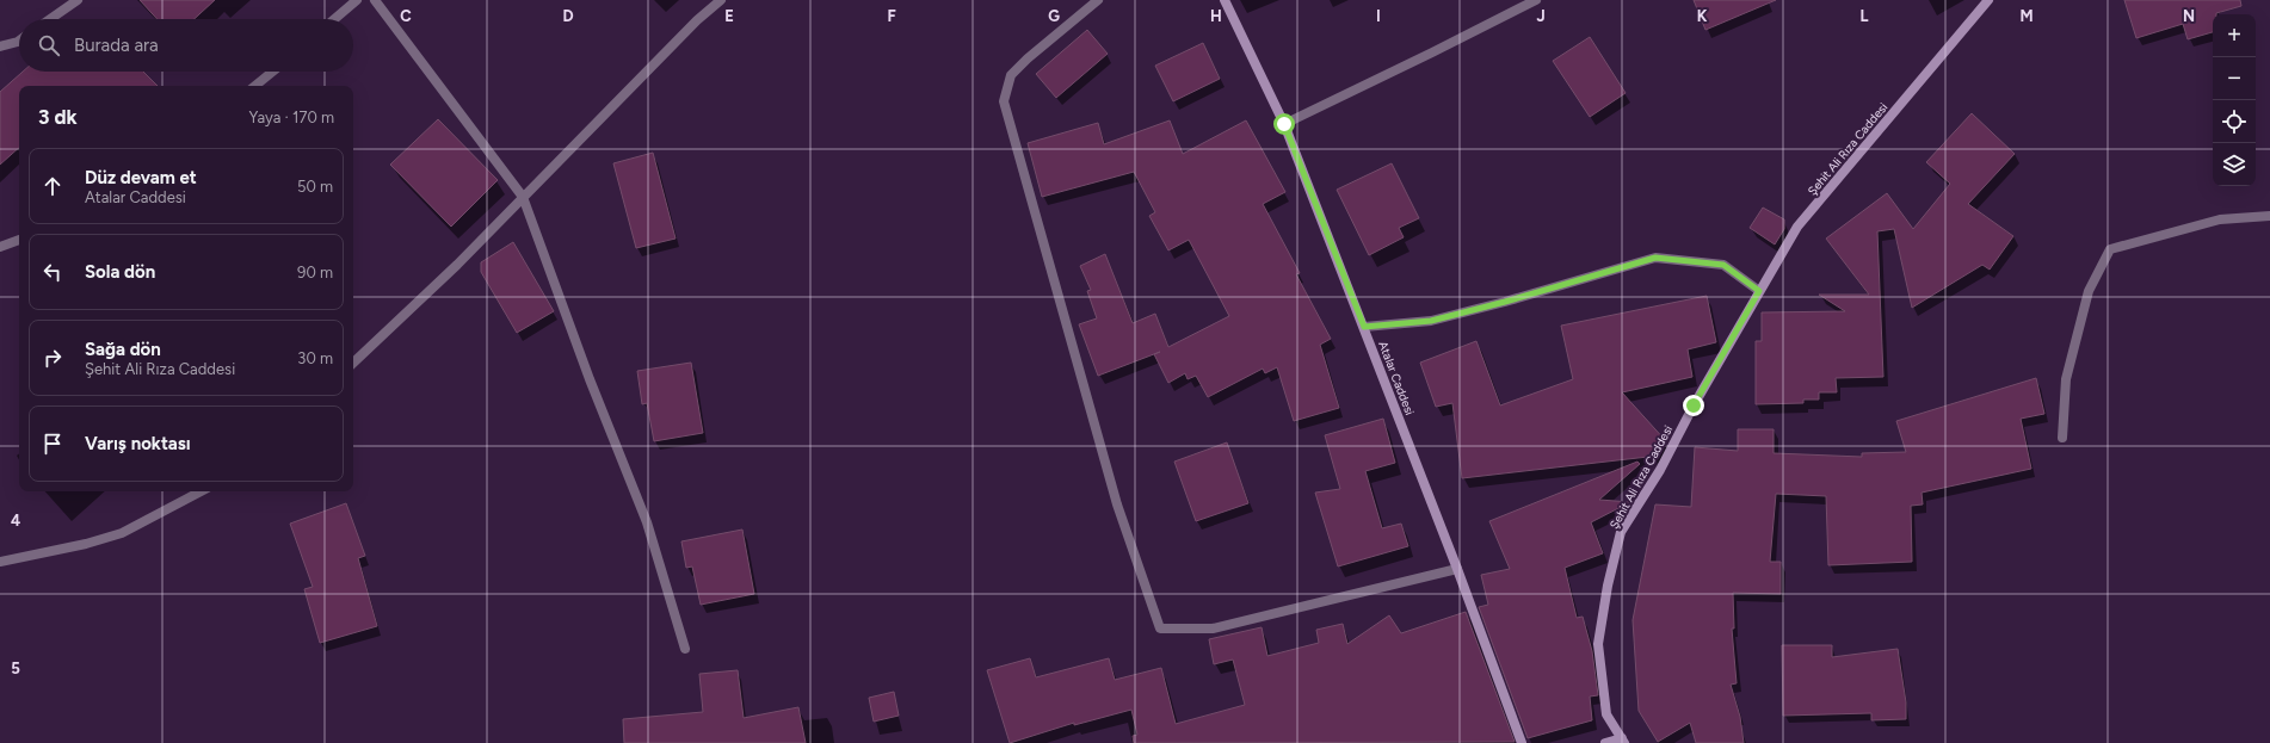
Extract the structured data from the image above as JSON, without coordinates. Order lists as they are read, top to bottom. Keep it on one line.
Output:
{"streets":{"street":["Şehit Ali Rıza Caddesi","Atalar Caddesi"]},"page":{"map_buttons":["+","−"],"search":"Burada ara","heading":["3 dk","Yaya · 170 m"],"list":[["Düz devam et","Atalar Caddesi","50 m"],["Sola dön","90 m"],["Sağa dön","Şehit Ali Rıza Caddesi","30 m"],"Varış noktası"]},"grid":{"columns":["C","D","E","F","G","H","I","J","K","L","M","N"],"rows":["4","5"]}}
